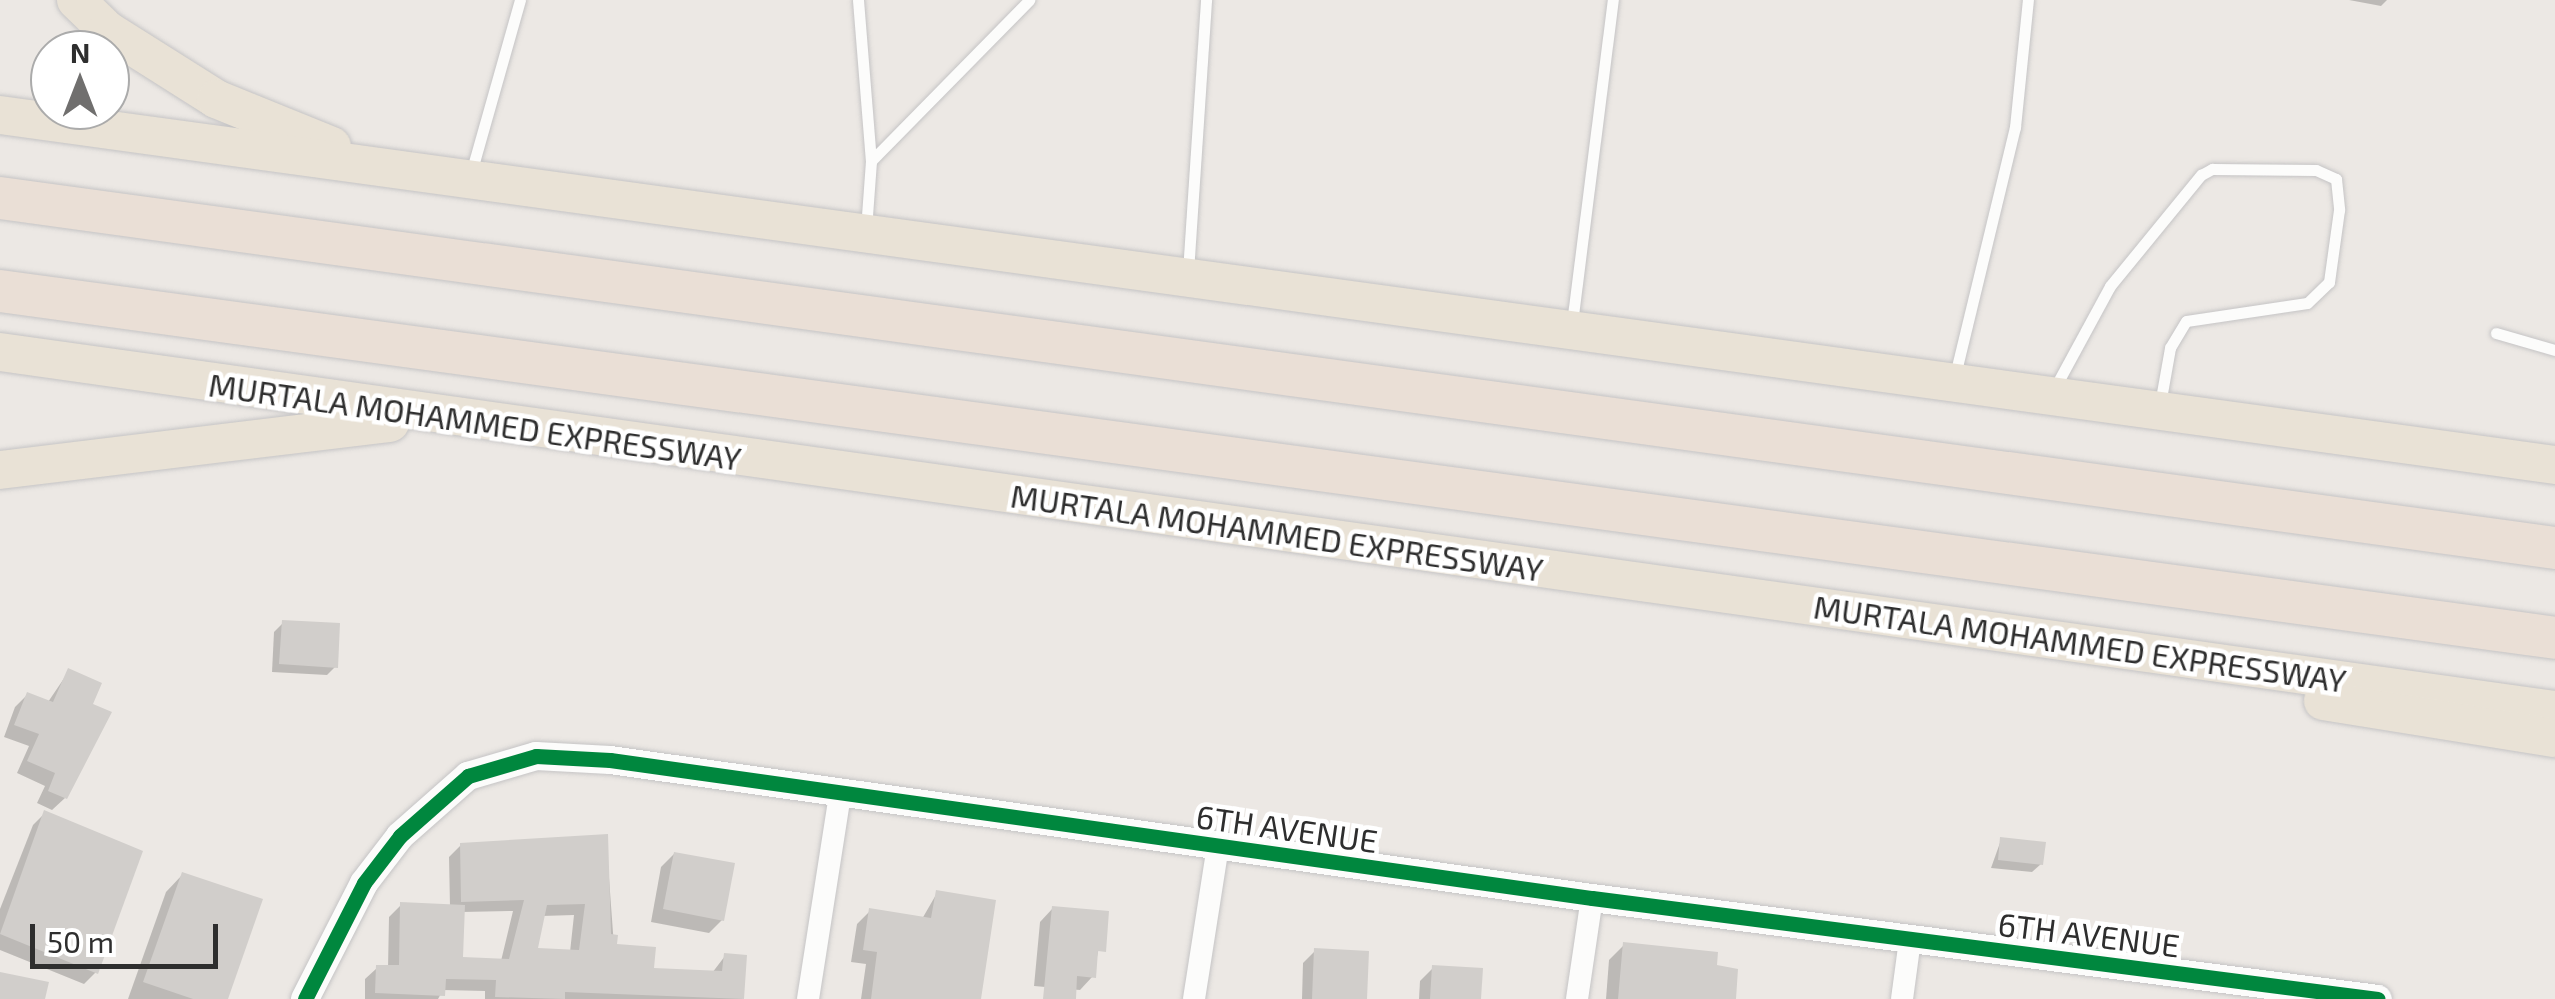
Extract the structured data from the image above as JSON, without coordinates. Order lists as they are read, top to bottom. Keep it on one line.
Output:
{"streets":{"highway":["MURTALA MOHAMMED EXPRESSWAY"],"street":["6TH AVENUE"]},"scale_bar":"50 m","north":"top"}
